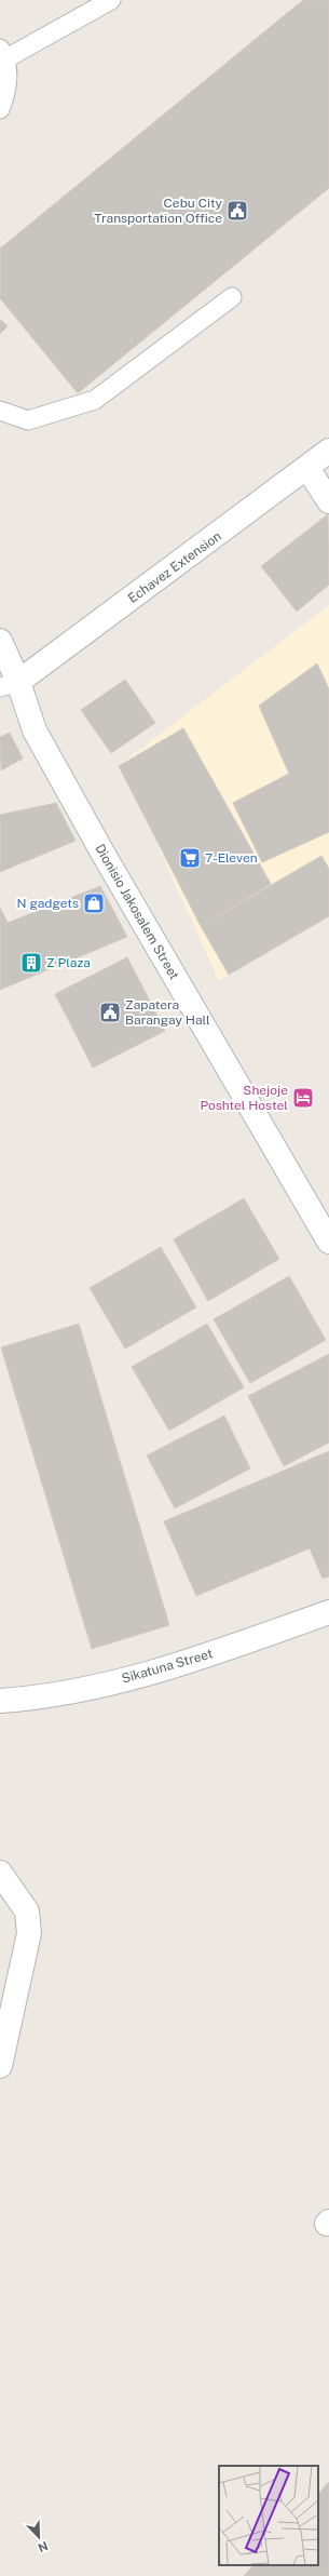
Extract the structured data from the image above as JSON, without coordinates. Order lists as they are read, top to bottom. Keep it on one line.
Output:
{"streets":{"street":["Echavez Extension","Dionisio Jakosalem Street","Sikatuna Street"]},"crossings":[["Echavez Extension","Dionisio Jakosalem Street"]],"places":{"public building":["Cebu City Transportation Office","Zapatera Barangay Hall"],"supermarket":["7-Eleven"],"shop":["N gadgets"],"building":["Z Plaza"],"hotel":["Shejoje Poshtel Hostel"]},"north":"bottom right"}
